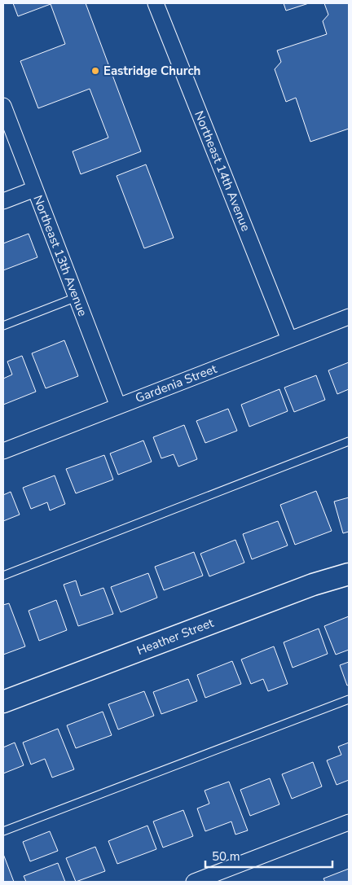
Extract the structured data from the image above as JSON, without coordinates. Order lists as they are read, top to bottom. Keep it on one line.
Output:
{"streets":{"street":["Northeast 14th Avenue","Northeast 13th Avenue","Gardenia Street","Heather Street"]},"crossings":[["Northeast 14th Avenue","Gardenia Street"],["Northeast 13th Avenue","Gardenia Street"]],"places":["Eastridge Church"],"scale_bar":"50 m"}
